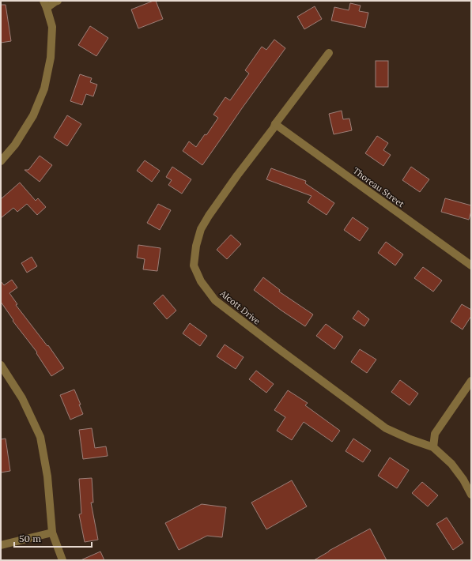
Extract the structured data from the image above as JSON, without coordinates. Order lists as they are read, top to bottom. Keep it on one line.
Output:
{"streets":{"street":["Thoreau Street","Alcott Drive"]},"crossings":[["Thoreau Street","Alcott Drive"]],"scale_bar":"50 m"}
